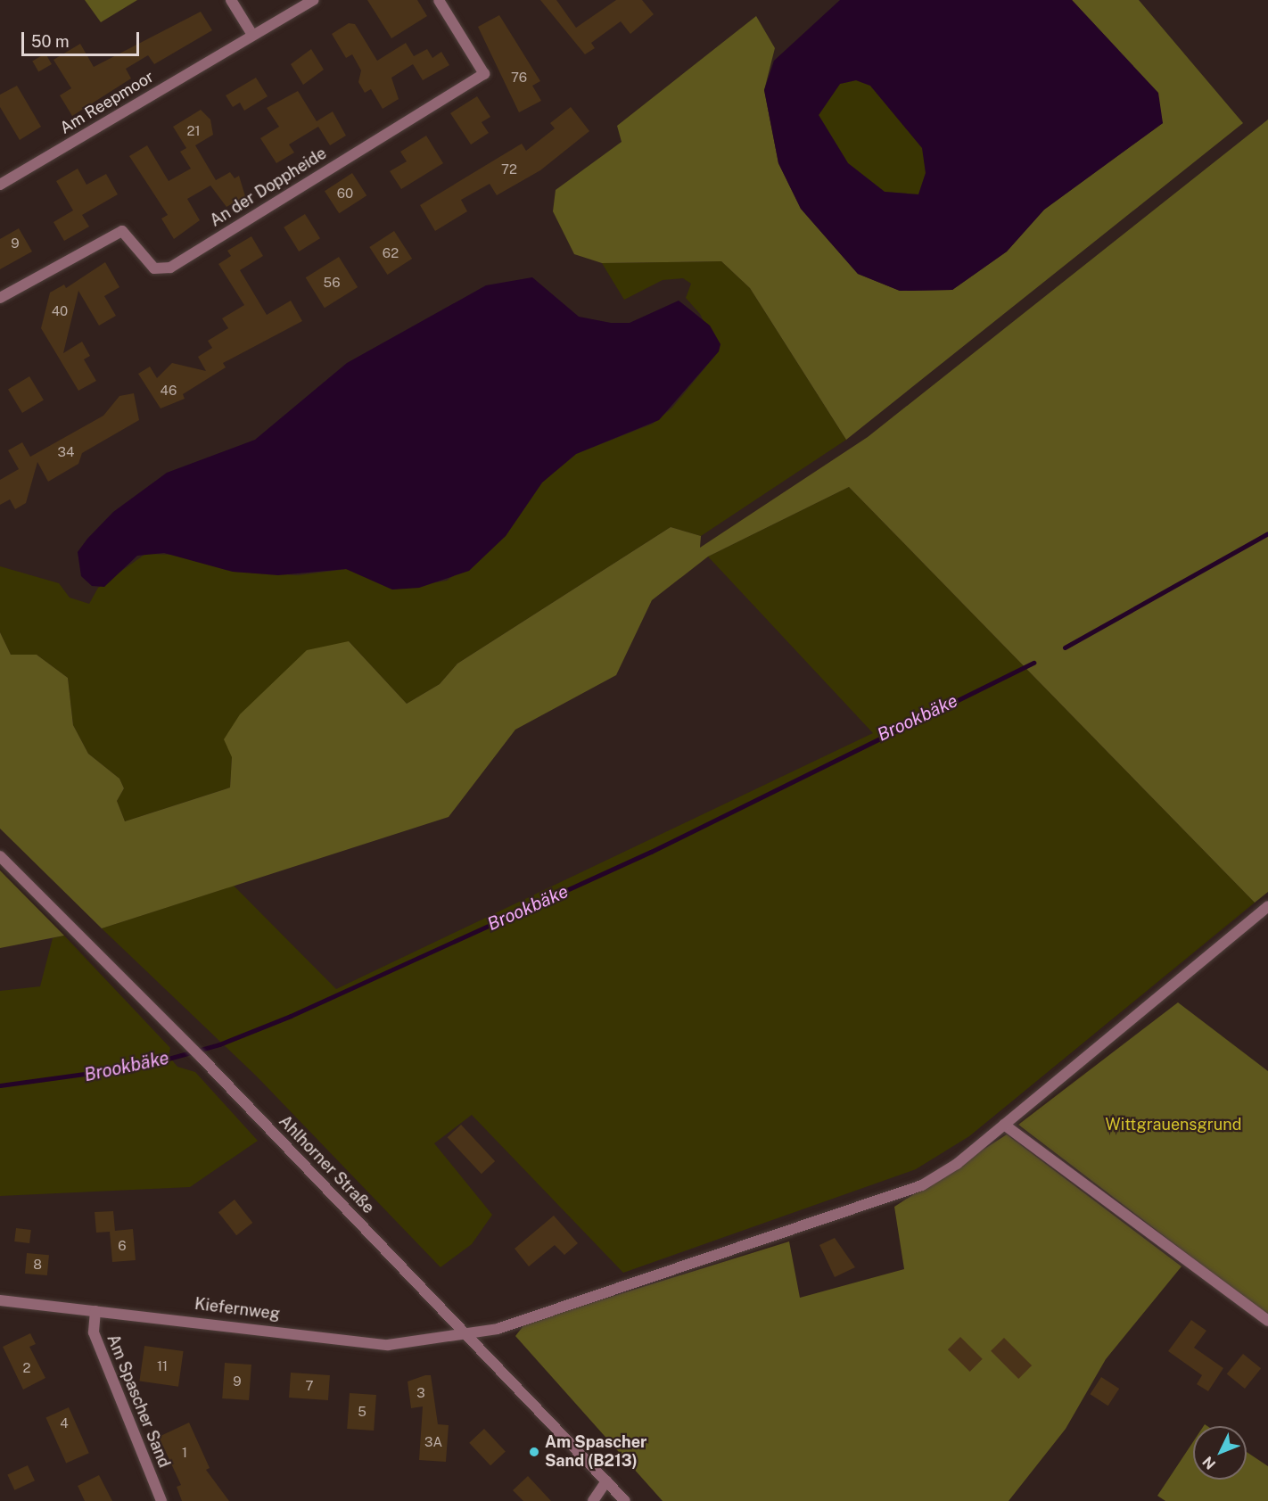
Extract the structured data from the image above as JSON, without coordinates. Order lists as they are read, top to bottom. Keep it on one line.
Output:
{"streets":{"street":["Am Reepmoor","An der Doppheide","Ahlhorner Straße","Kiefernweg","Am Spascher Sand"]},"crossings":[["Ahlhorner Straße","Kiefernweg"],["Kiefernweg","Am Spascher Sand"]],"water":["Brookbäke"],"parks":["Wittgrauensgrund"],"places":["Am Spascher Sand (B213)"],"house_numbers":["76","21","72","60","9","62","56","40","46","34","6","8","11","2","9","7","3","5","4","3A","1"],"scale_bar":"50 m","north":"bottom left"}
